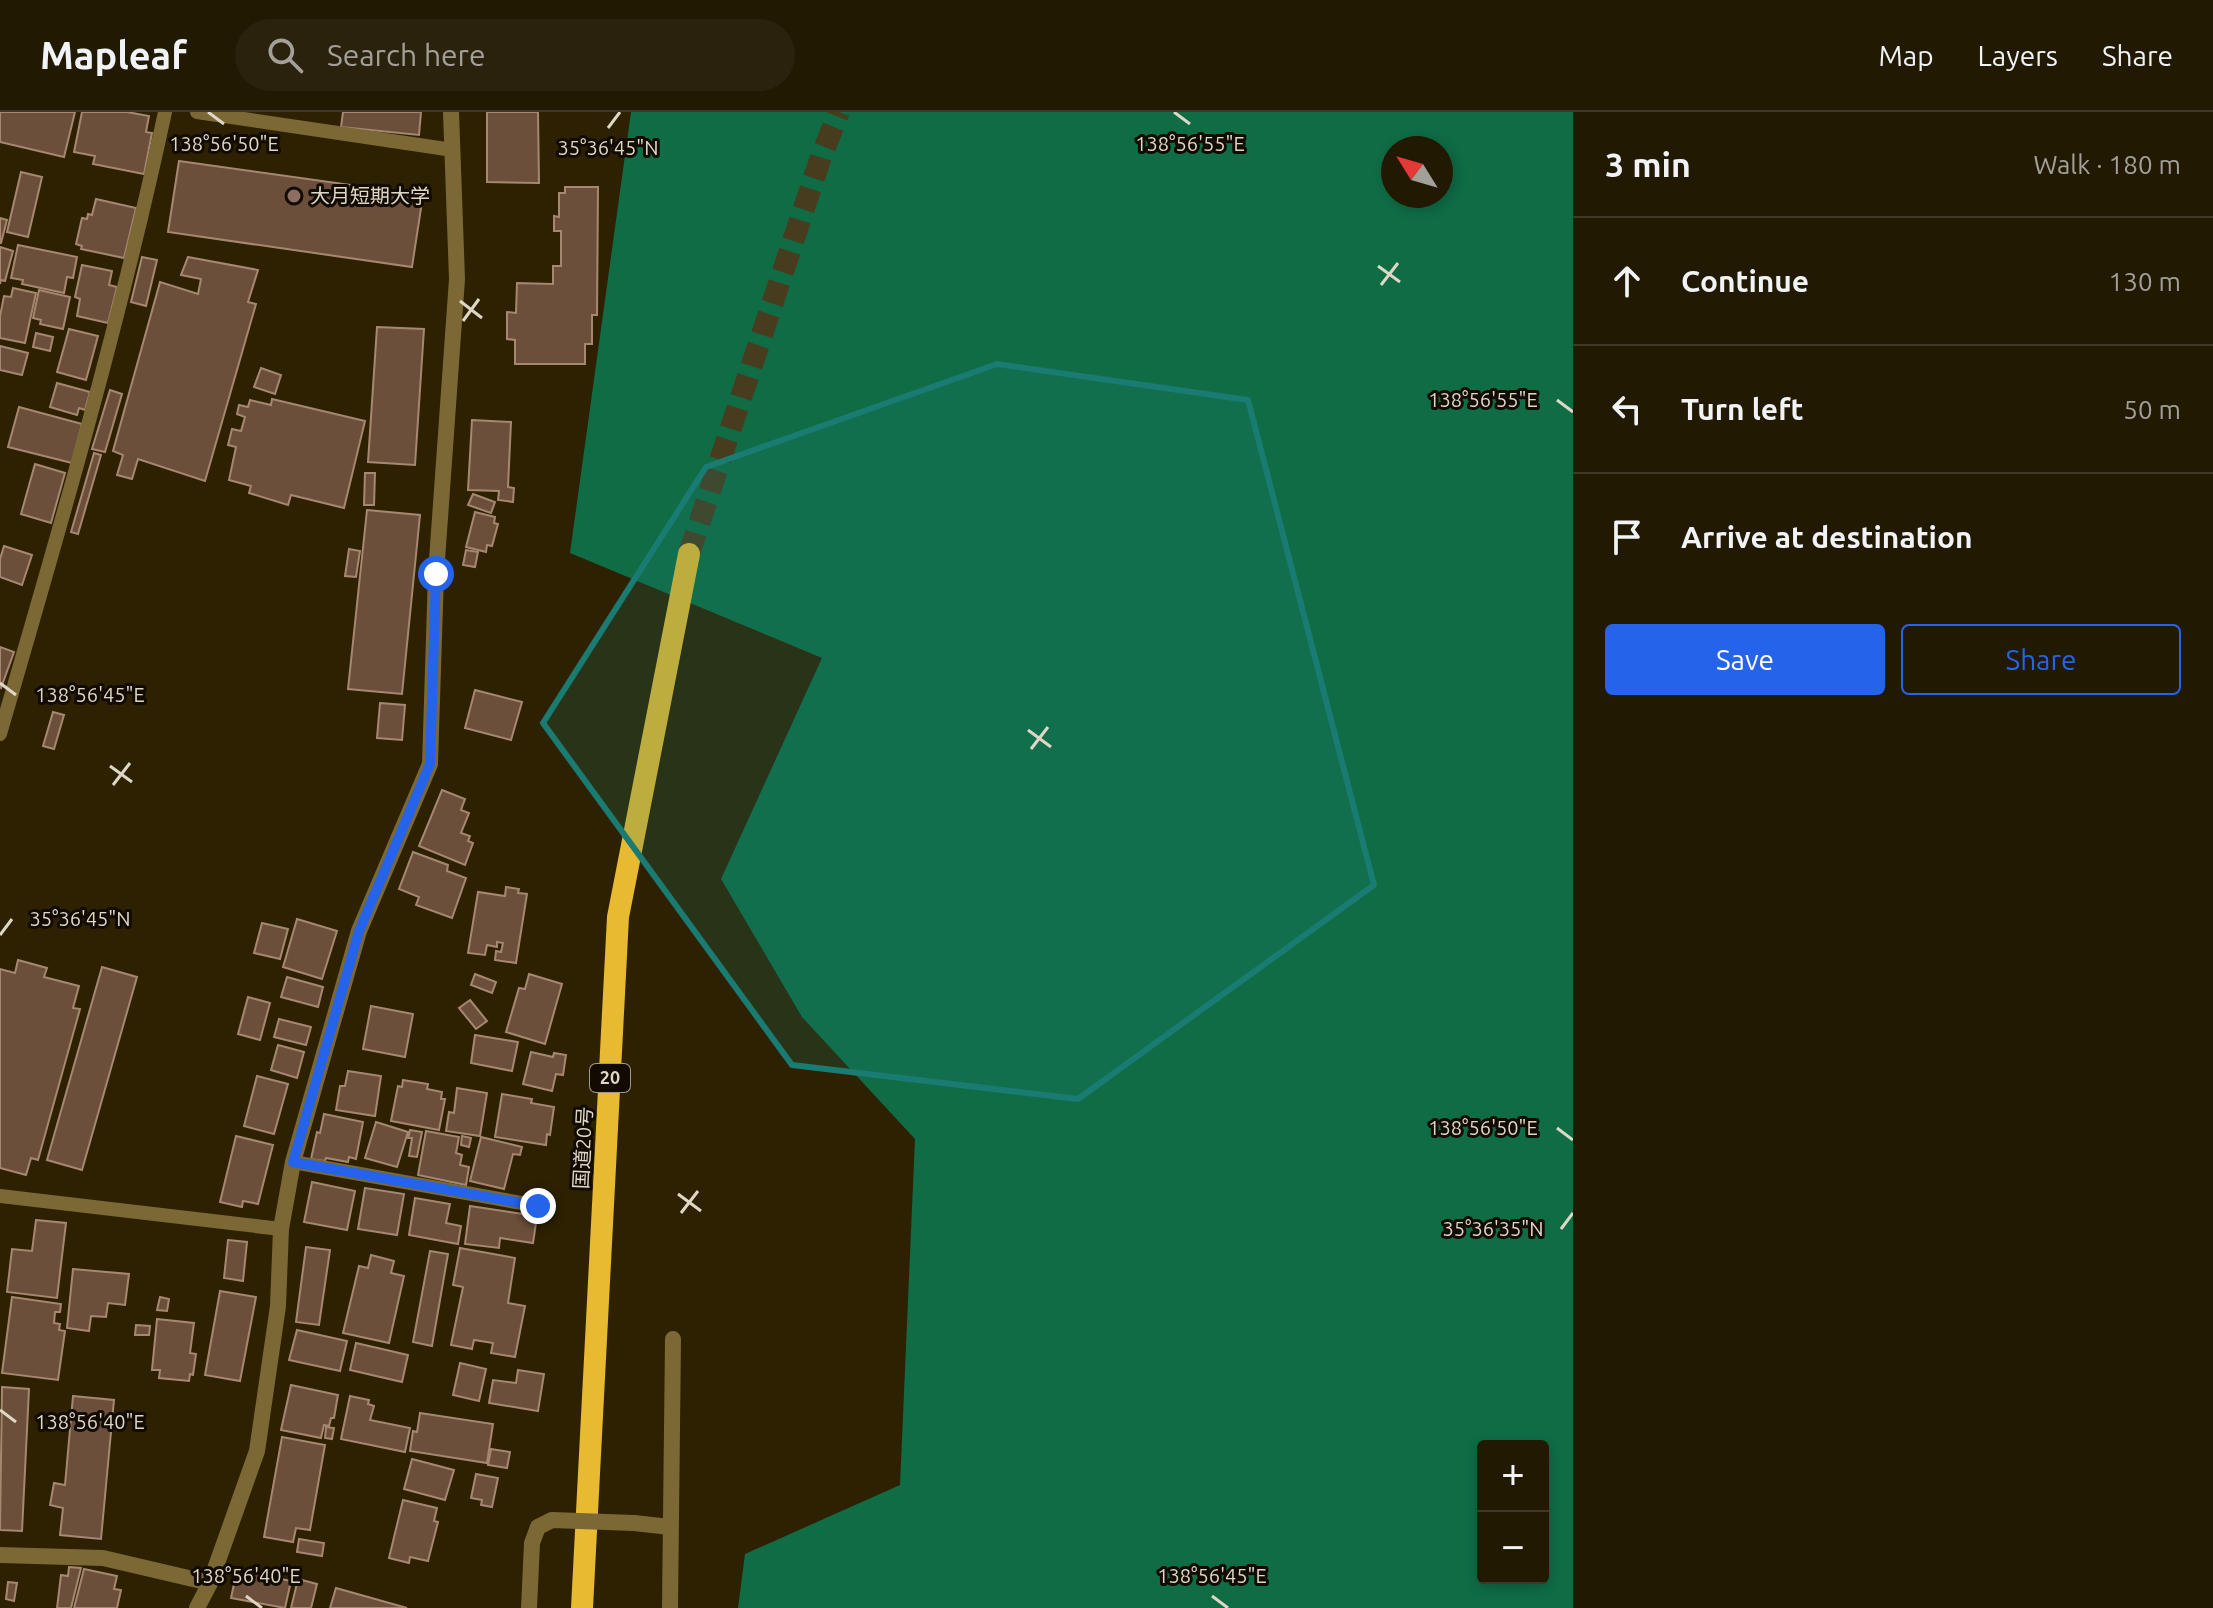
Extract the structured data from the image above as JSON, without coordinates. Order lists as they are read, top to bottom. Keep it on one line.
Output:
{"streets":{"highway":["20","国道20号"]},"places":["大月短期大学"],"north":"top left","page":{"header":"Mapleaf","search":"Search here","nav":["Map","Layers","Share"],"heading":["3 min","Walk · 180 m"],"list":[["Continue","130 m"],["Turn left","50 m"],"Arrive at destination"],"buttons":["Save","Share"],"map_buttons":["+","−"]},"coordinates":["138°56'50\"E","138°56'55\"E","35°36'45\"N","138°56'45\"E","35°36'35\"N","138°56'40\"E"]}
